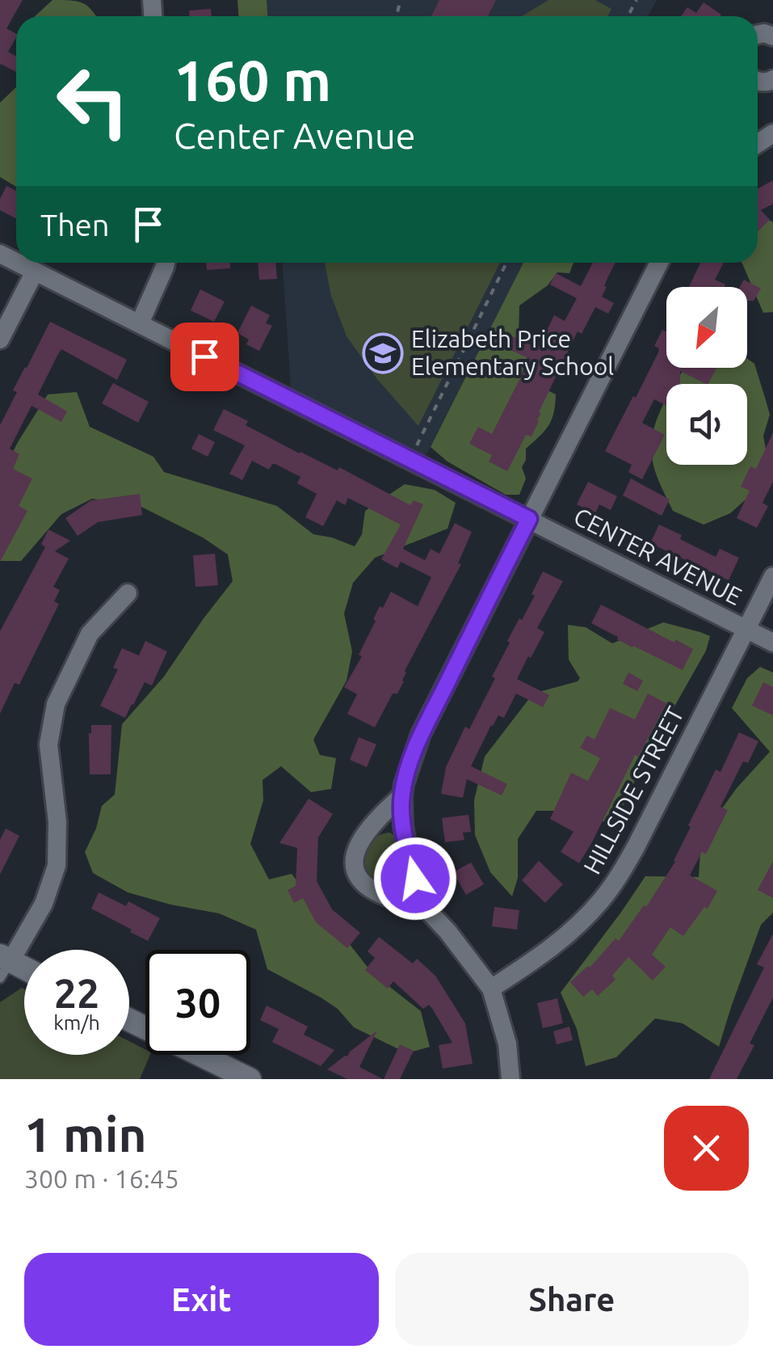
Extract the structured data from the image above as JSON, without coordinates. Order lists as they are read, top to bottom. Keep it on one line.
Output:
{"streets":{"street":["CENTER AVENUE","HILLSIDE STREET"]},"crossings":[["CENTER AVENUE","HILLSIDE STREET"]],"places":{"school or university":["Elizabeth Price Elementary School"]},"north":"bottom left","page":{"turn":["160 m","Center Avenue"],"then":"Then","speed":"22 km/h","limit":"30","heading":["1 min","300 m · 16:45"],"buttons":["Exit","Share"]}}
